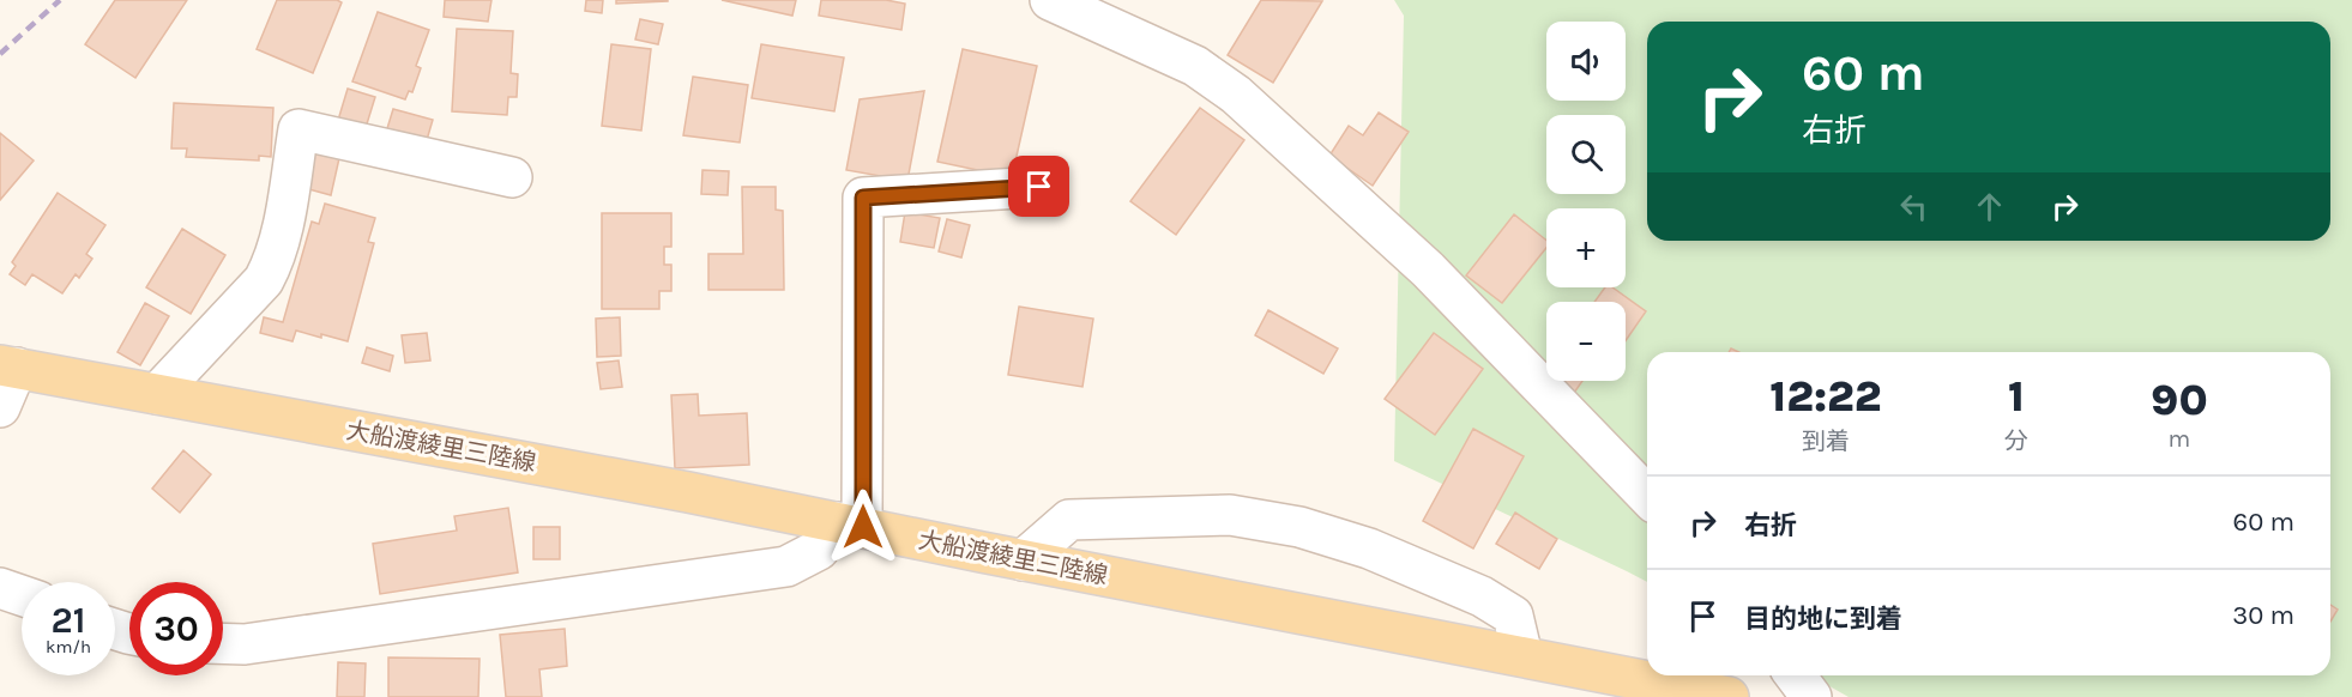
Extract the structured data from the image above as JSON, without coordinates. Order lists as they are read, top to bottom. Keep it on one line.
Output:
{"streets":{"main road":["大船渡綾里三陸線"]},"page":{"map_buttons":["+","−"],"turn":["60 m","右折"],"eta":["12:22","到着","1","分","90","m"],"list":[{"name":"右折","value":"60 m"},{"name":"目的地に到着","value":"30 m"}],"speed":"21 km/h","limit":"30"}}
